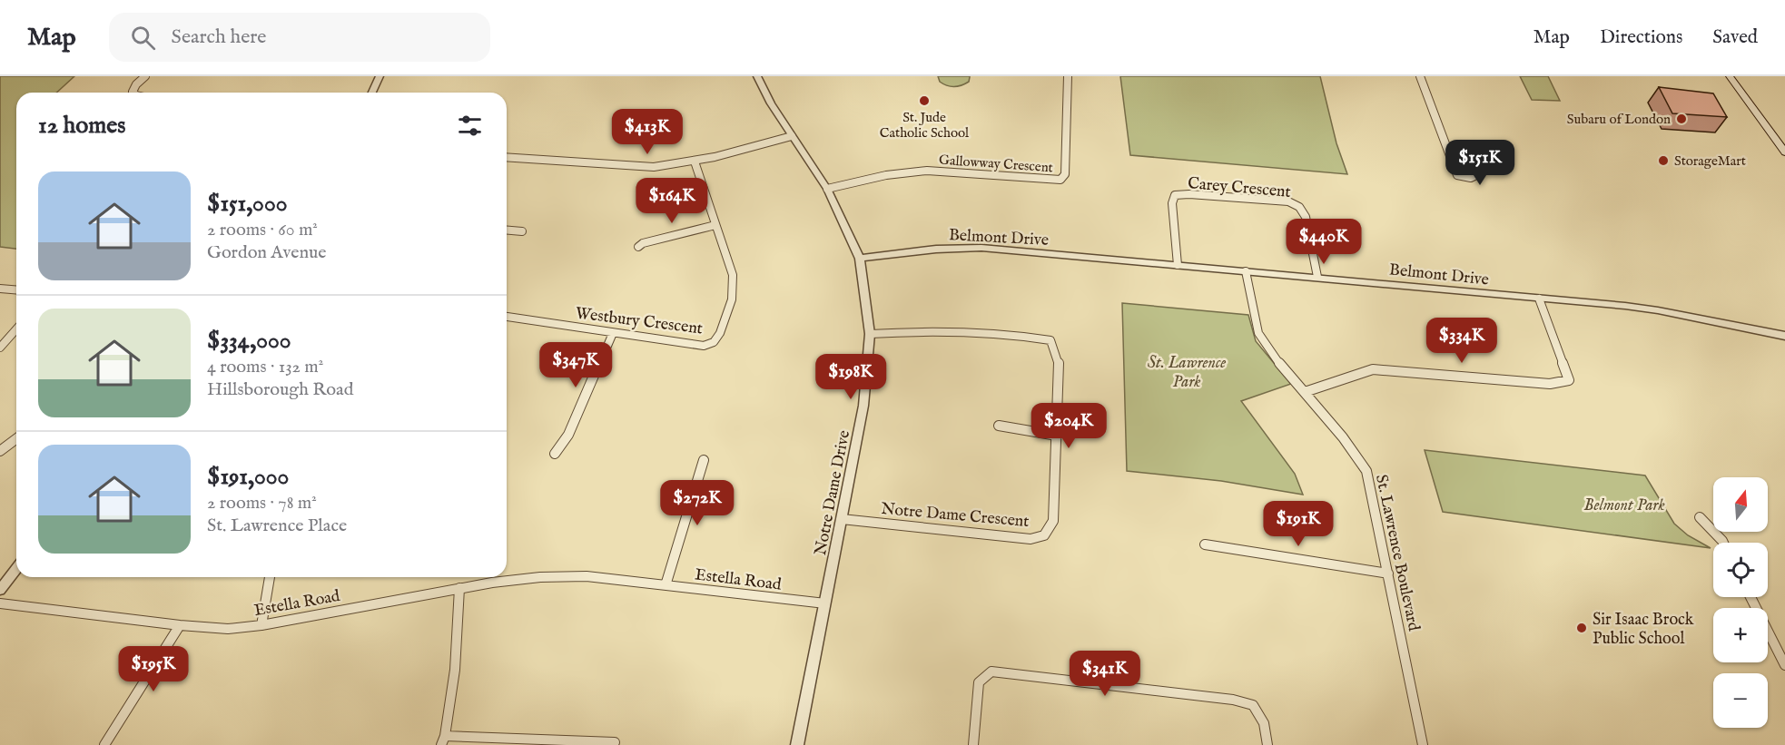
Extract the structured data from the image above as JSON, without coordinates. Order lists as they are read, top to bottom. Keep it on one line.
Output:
{"streets":{"street":["Gallowway Crescent","Carey Crescent","Belmont Drive","Westbury Crescent","Notre Dame Drive","Notre Dame Crescent","St. Lawrence Boulevard","Estella Road"]},"crossings":[["Gallowway Crescent","Notre Dame Drive"],["Carey Crescent","Belmont Drive"],["Belmont Drive","Notre Dame Drive"],["Belmont Drive","St. Lawrence Boulevard"],["Notre Dame Drive","Notre Dame Crescent"],["Notre Dame Drive","Estella Road"]],"parks":["St. Lawrence Park","Belmont Park"],"places":["St. Jude Catholic School","Subaru of London","StorageMart","Sir Isaac Brock Public School"],"north":"top","page":{"header":"Map","search":"Search here","nav":["Map","Directions","Saved"],"heading":"12 homes","price":["$413K","$151K","$164K","$440K","$334K","$347K","$198K","$204K","$272K","$191K","$195K","$341K"],"list":[{"name":"$151,000","note":"2 rooms · 60 m² · Gordon Avenue"},{"name":"$334,000","note":"4 rooms · 132 m² · Hillsborough Road"},{"name":"$191,000","note":"2 rooms · 78 m² · St. Lawrence Place"}],"map_buttons":["+","−"]}}
